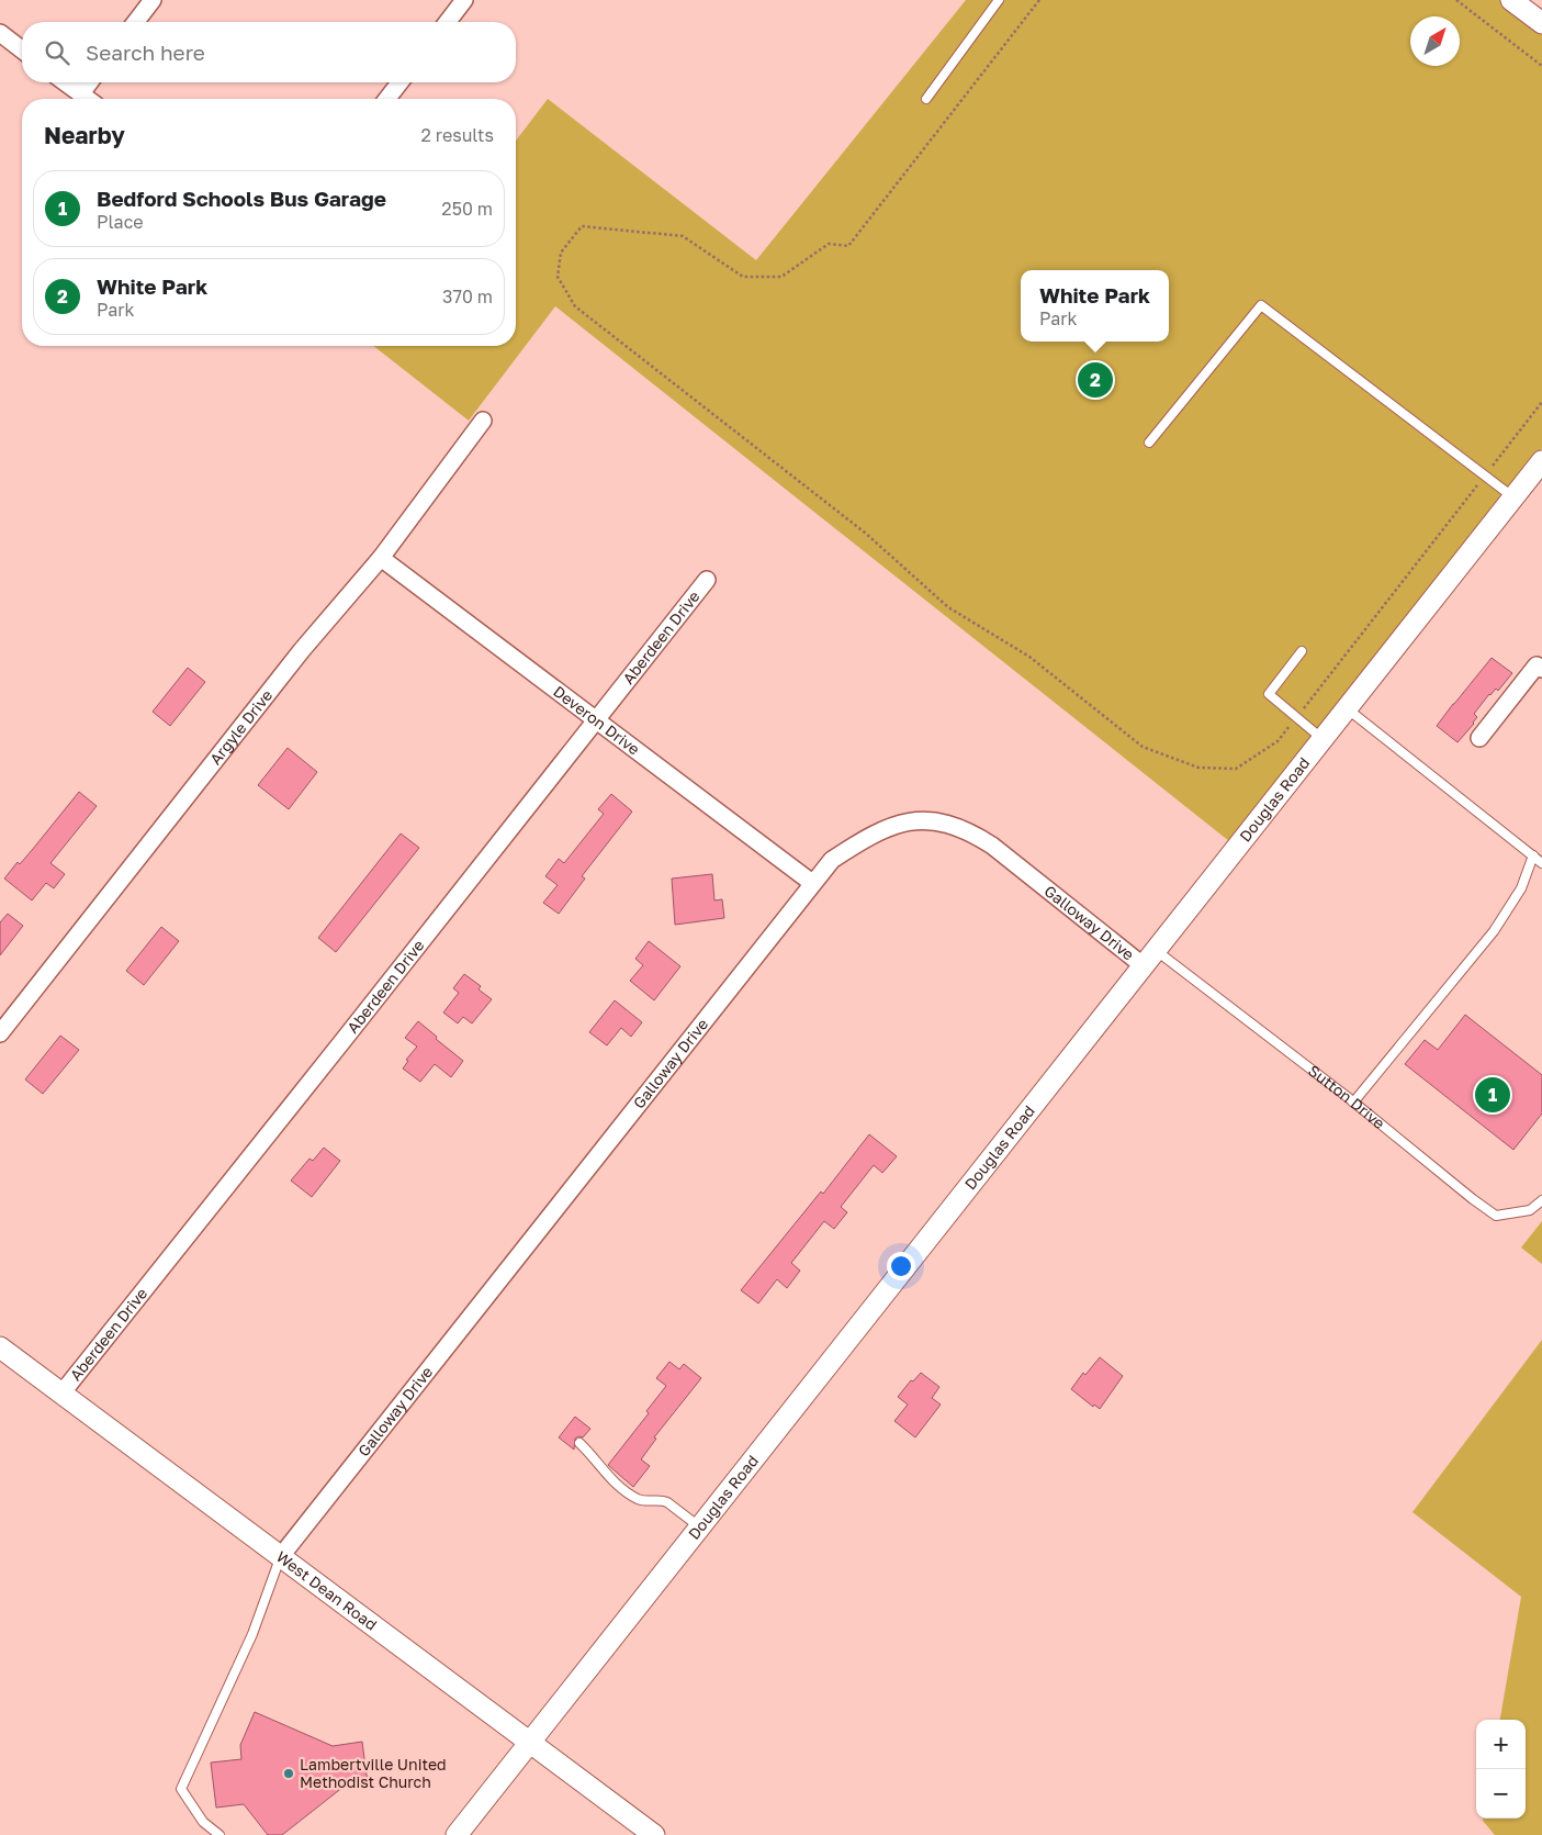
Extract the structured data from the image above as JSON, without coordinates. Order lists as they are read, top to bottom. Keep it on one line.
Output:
{"streets":{"street":["Aberdeen Drive","Deveron Drive","Argyle Drive","Douglas Road","Galloway Drive","West Dean Road"],"lane":["Sutton Drive"]},"crossings":[["Aberdeen Drive","Deveron Drive"],["Aberdeen Drive","West Dean Road"],["Deveron Drive","Argyle Drive"],["Deveron Drive","Galloway Drive"],["Douglas Road","Galloway Drive"],["Douglas Road","Sutton Drive"],["Douglas Road","West Dean Road"],["Galloway Drive","Sutton Drive"],["Galloway Drive","West Dean Road"]],"places":["Lambertville United Methodist Church"],"north":"top right","page":{"search":"Search here","heading":["Nearby","2 results"],"list":[{"mark":"1","name":"Bedford Schools Bus Garage","note":"Place","value":"250 m"},{"mark":"2","name":"White Park","note":"Park","value":"370 m"}],"popup":["White Park","Park"],"pins":["2","1"],"map_buttons":["+","−"]}}
